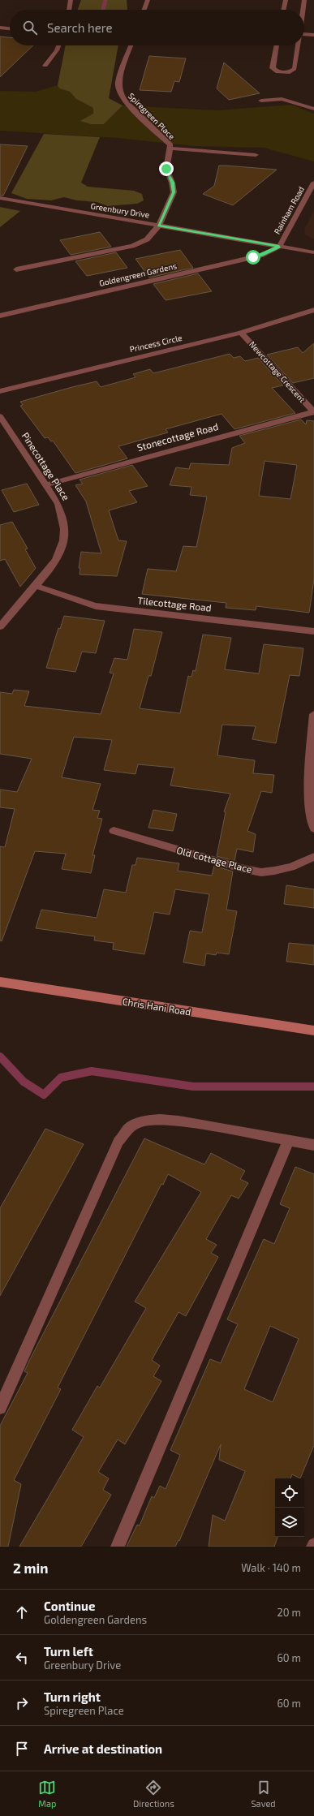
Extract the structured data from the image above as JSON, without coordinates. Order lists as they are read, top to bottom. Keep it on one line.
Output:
{"streets":{"main road":["Chris Hani Road"],"street":["Spiregreen Place","Greenbury Drive","Rainham Road","Goldengreen Gardens","Princess Circle","Newcottage Crescent","Stonecottage Road","Pinecottage Place","Tilecottage Road","Old Cottage Place"]},"crossings":[["Spiregreen Place","Greenbury Drive"],["Greenbury Drive","Rainham Road"],["Greenbury Drive","Goldengreen Gardens"],["Rainham Road","Goldengreen Gardens"],["Princess Circle","Newcottage Crescent"],["Newcottage Crescent","Stonecottage Road"],["Stonecottage Road","Pinecottage Place"],["Pinecottage Place","Tilecottage Road"]],"page":{"search":"Search here","heading":["2 min","Walk · 140 m"],"list":[["Continue","Goldengreen Gardens","20 m"],["Turn left","Greenbury Drive","60 m"],["Turn right","Spiregreen Place","60 m"],"Arrive at destination"],"nav":["Map","Directions","Saved"]}}
